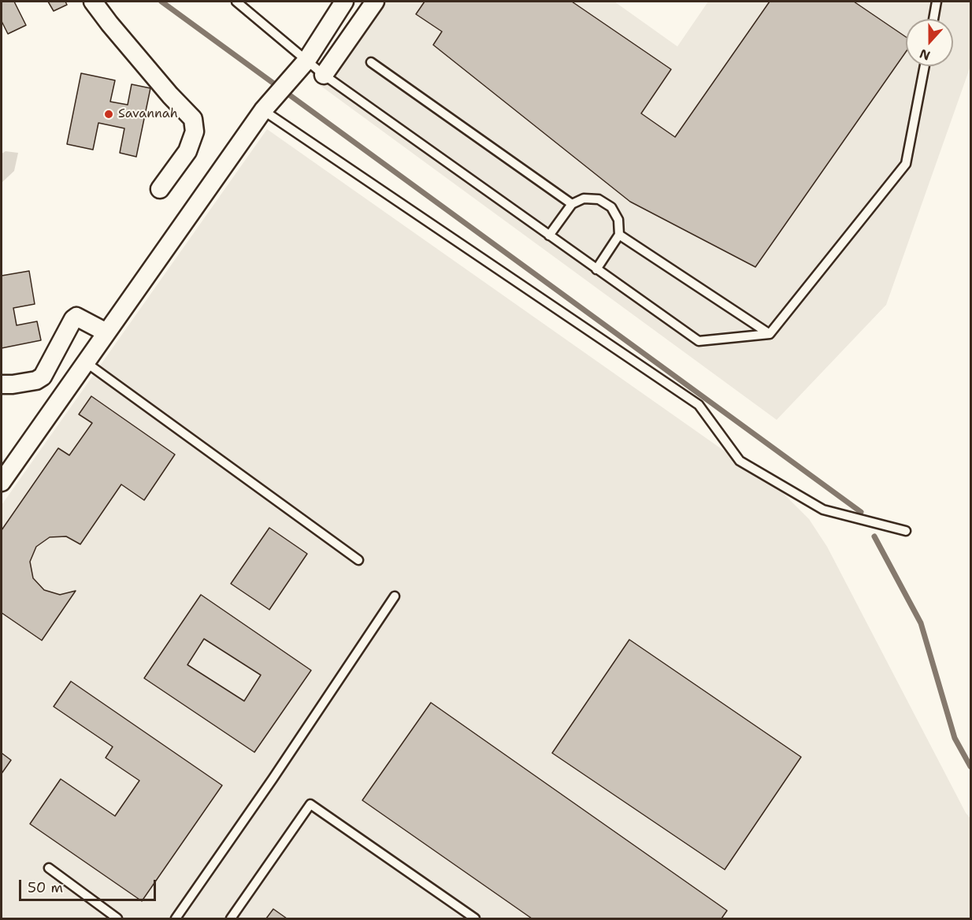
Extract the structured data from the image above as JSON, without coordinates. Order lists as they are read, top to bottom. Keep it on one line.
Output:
{"places":["Savannah"],"scale_bar":"50 m","north":"bottom"}
